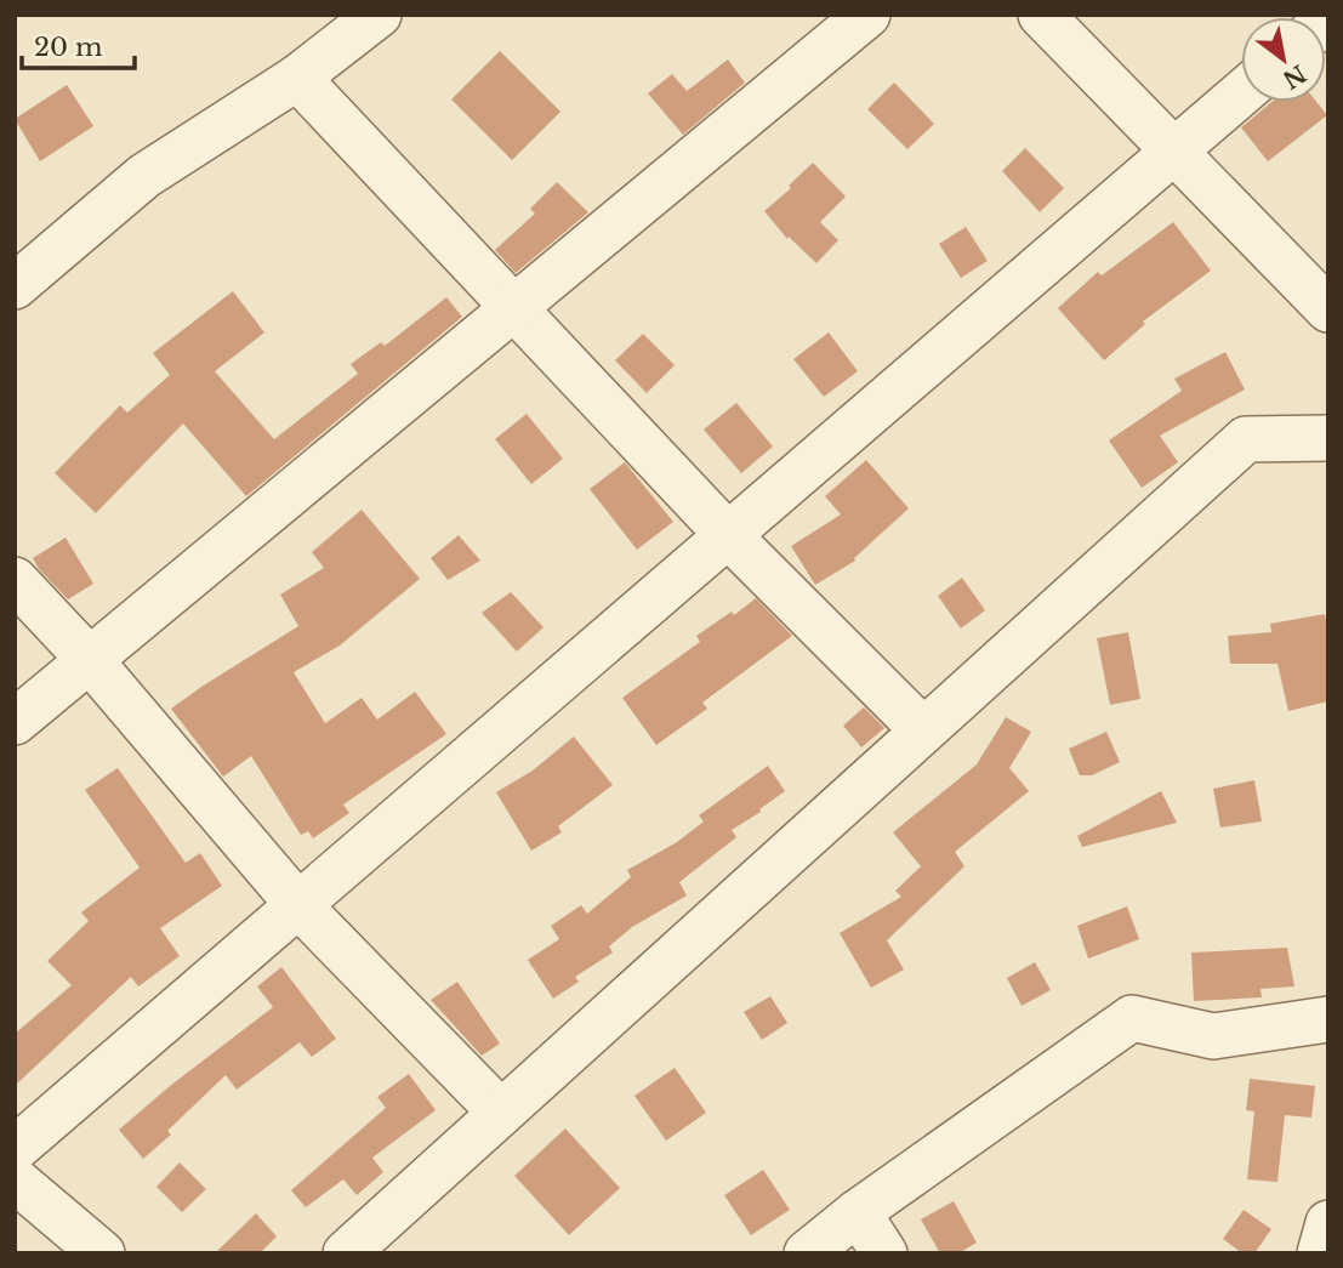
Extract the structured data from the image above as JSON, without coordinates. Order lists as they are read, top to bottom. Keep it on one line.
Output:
{"scale_bar":"20 m","north":"bottom right"}
